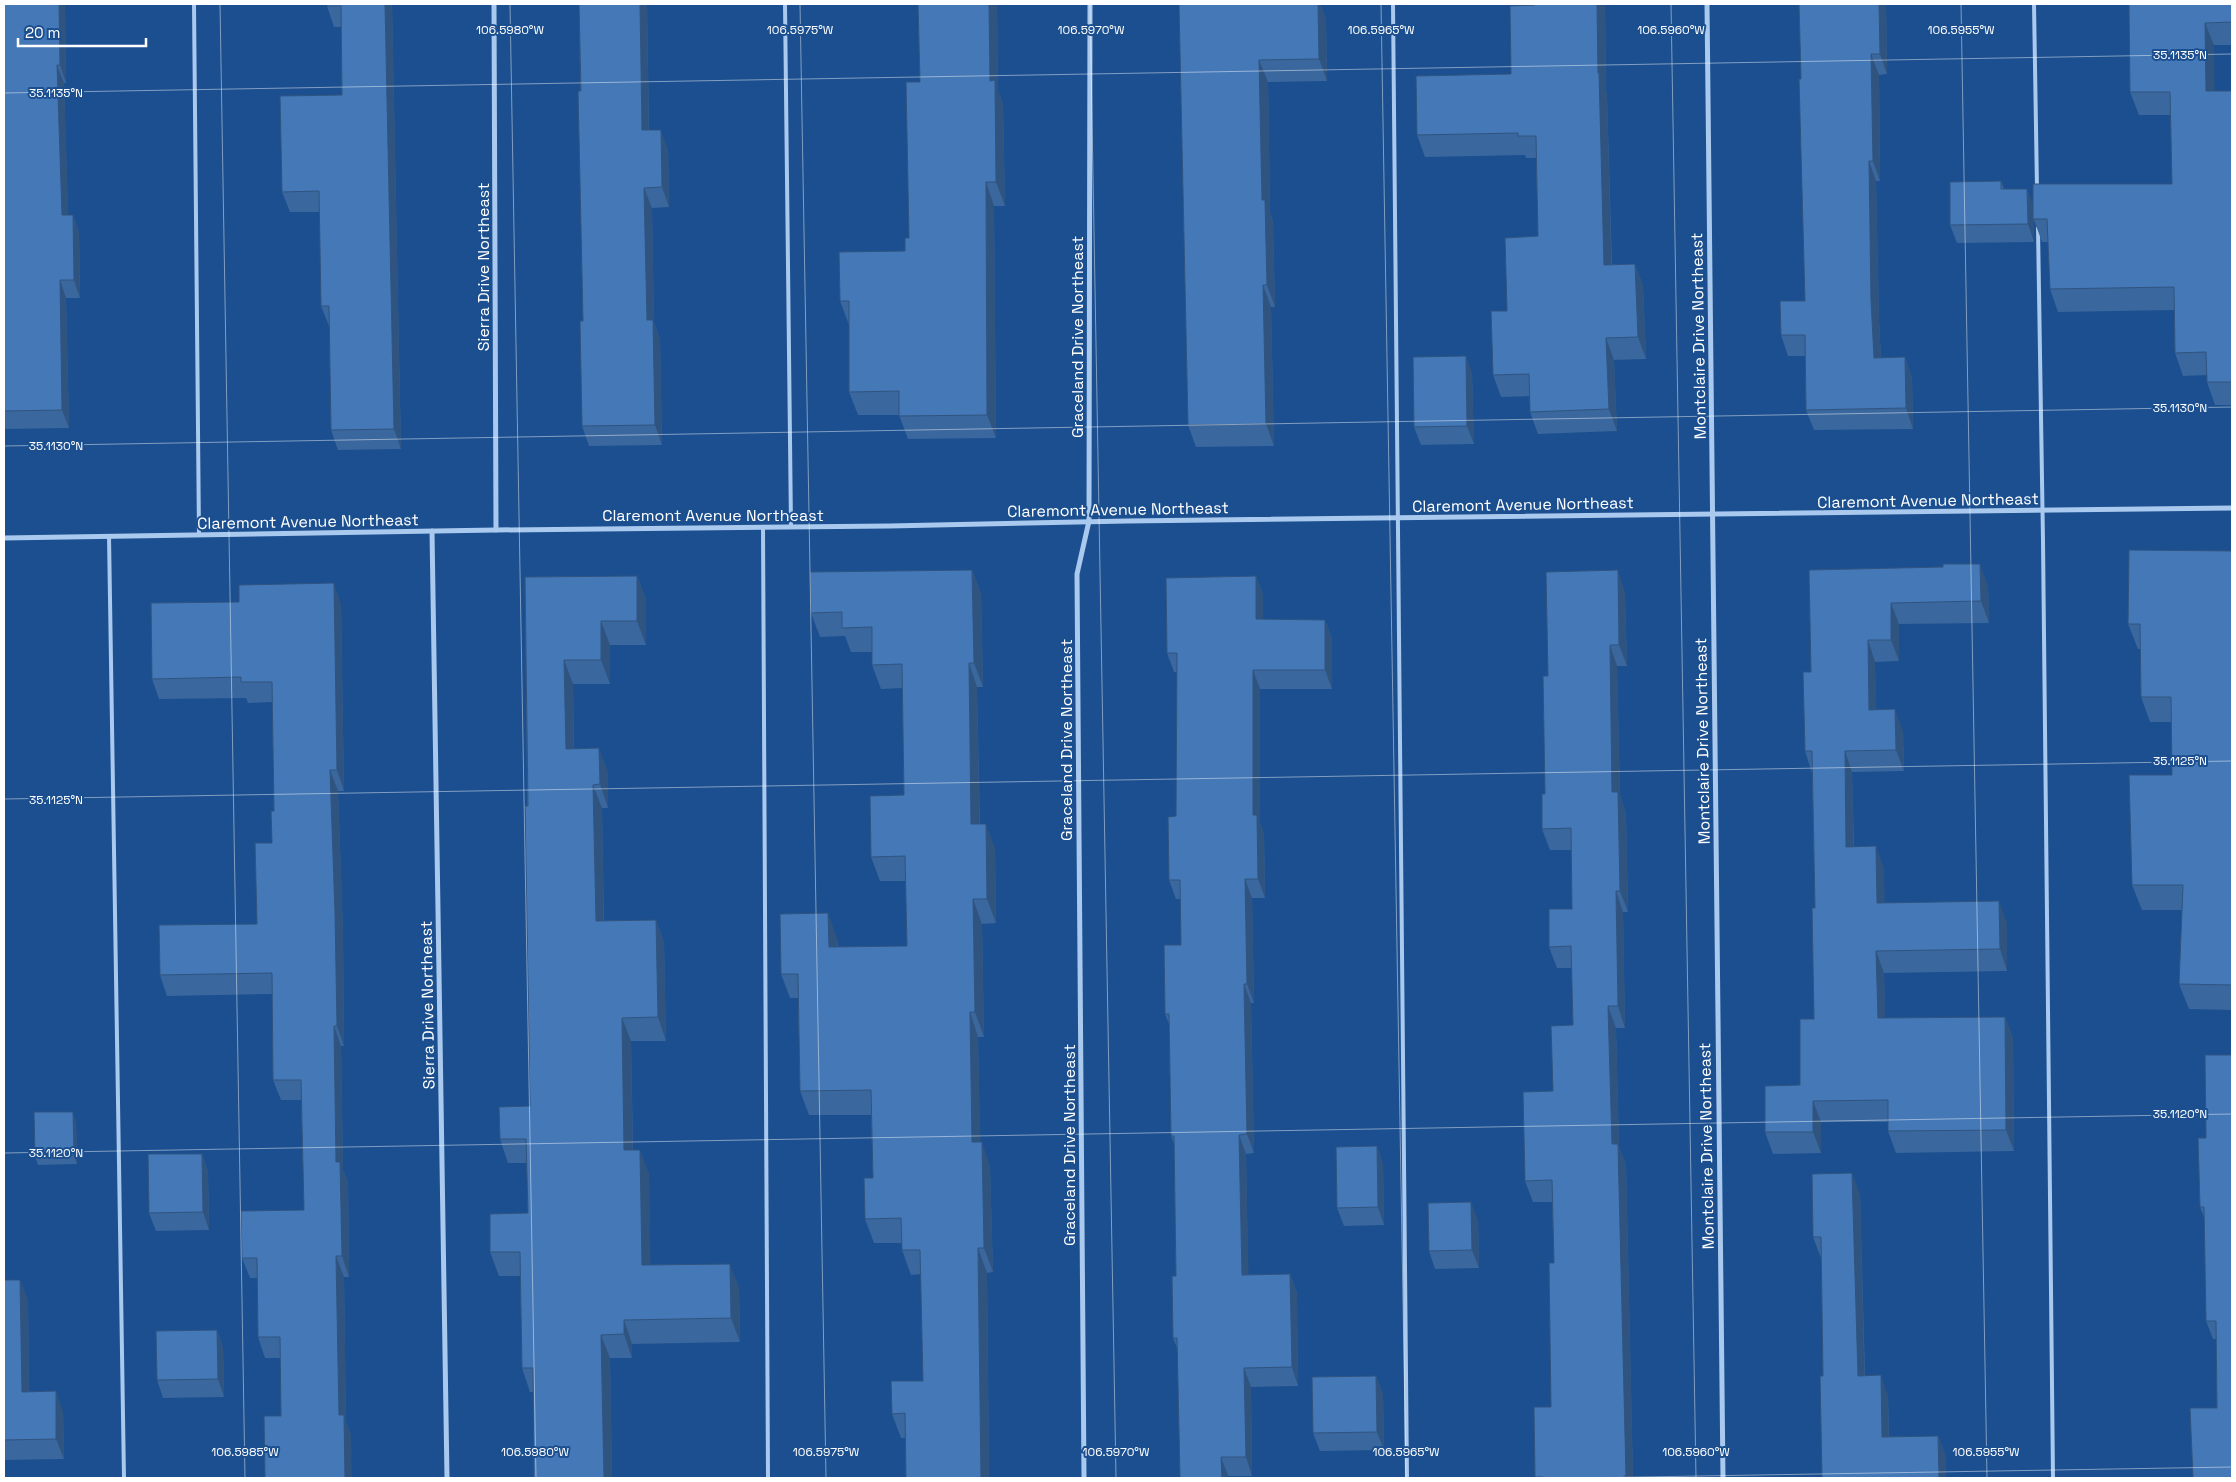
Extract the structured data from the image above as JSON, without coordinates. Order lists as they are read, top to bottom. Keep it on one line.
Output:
{"streets":{"street":["Sierra Drive Northeast","Montclaire Drive Northeast","Graceland Drive Northeast","Claremont Avenue Northeast"]},"crossings":[["Sierra Drive Northeast","Claremont Avenue Northeast"],["Montclaire Drive Northeast","Claremont Avenue Northeast"],["Graceland Drive Northeast","Claremont Avenue Northeast"]],"scale_bar":"20 m","coordinates":["106.5980°W","106.5975°W","106.5970°W","106.5965°W","106.5960°W","106.5955°W","35.1135°N","35.1130°N","35.1125°N","35.1120°N","106.5985°W"]}
